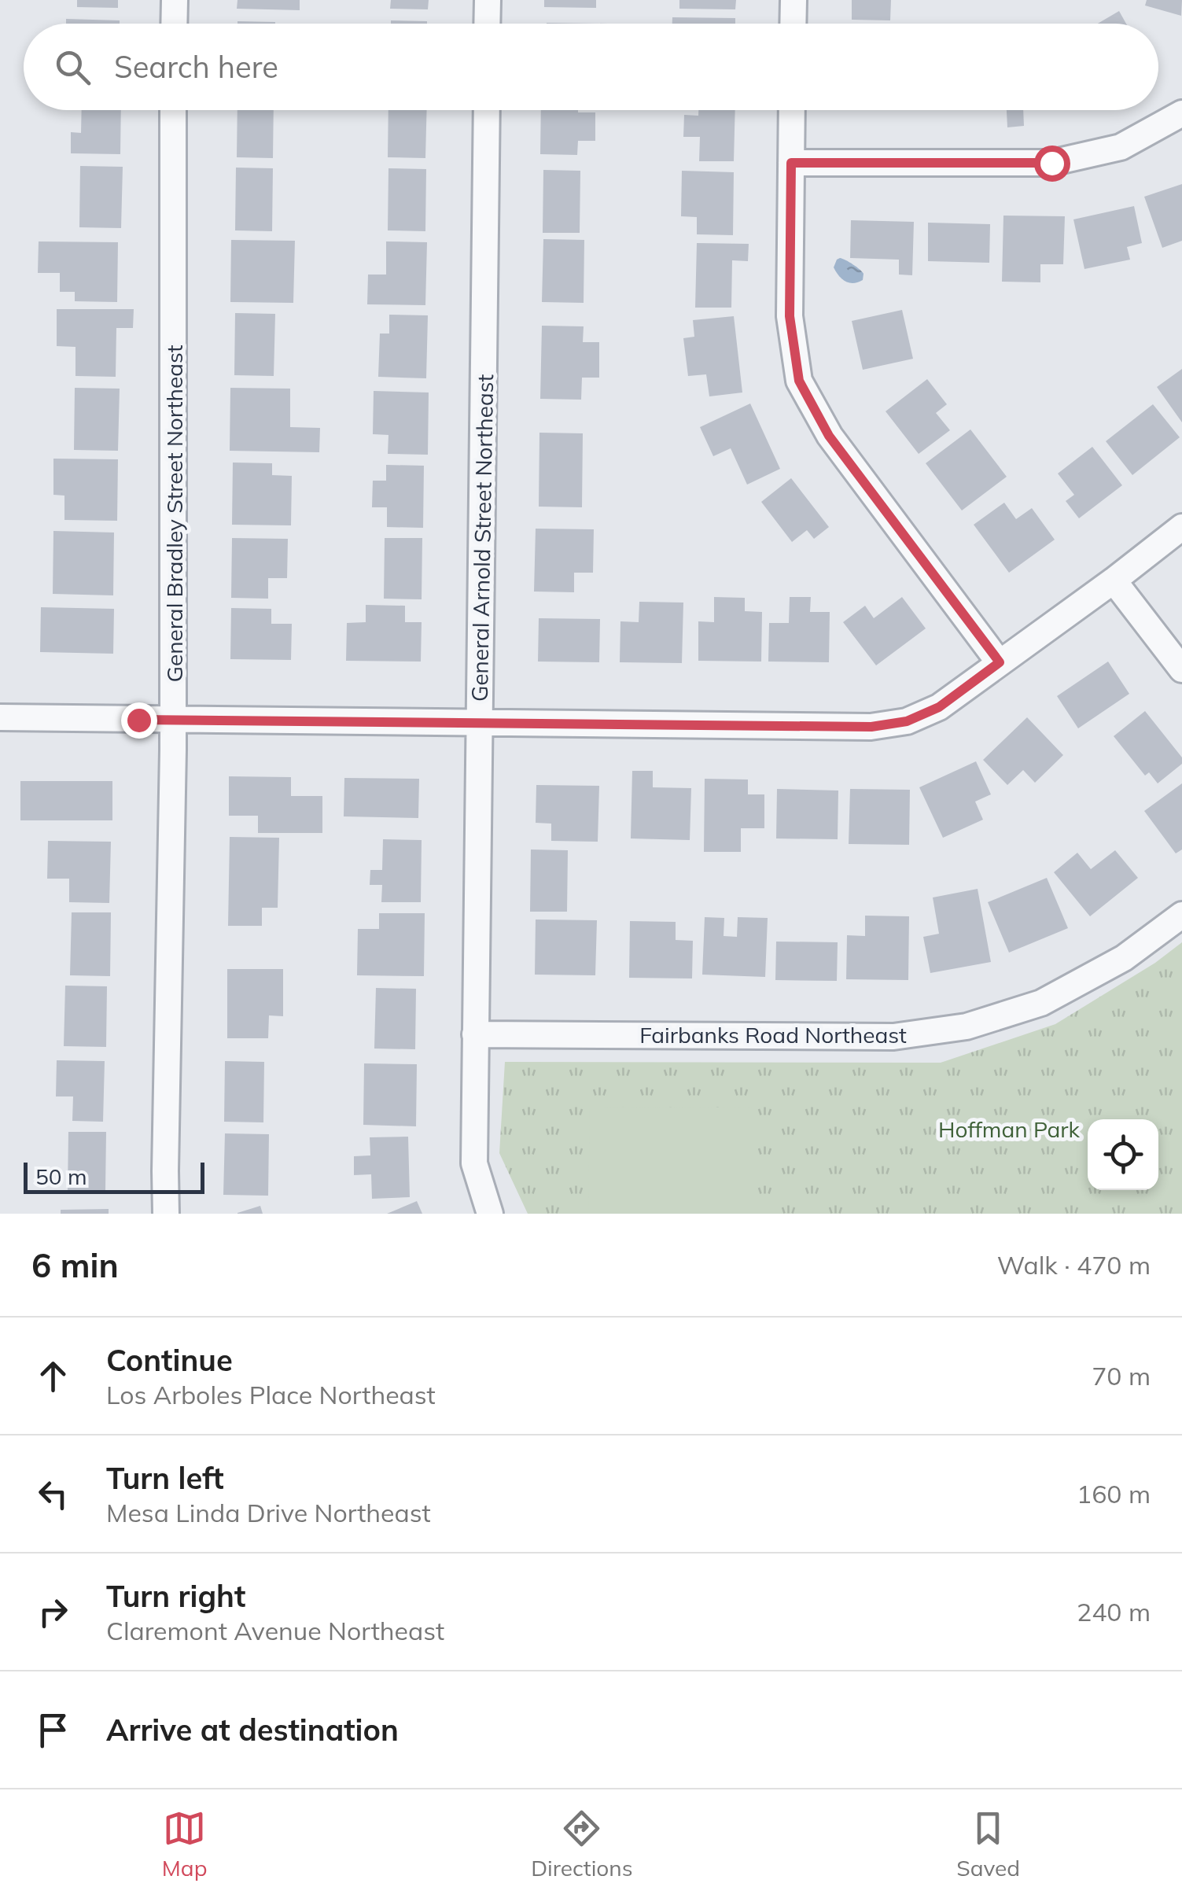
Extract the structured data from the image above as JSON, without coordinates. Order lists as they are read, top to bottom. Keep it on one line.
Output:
{"streets":{"street":["General Bradley Street Northeast","General Arnold Street Northeast","Fairbanks Road Northeast"]},"crossings":[["General Arnold Street Northeast","Fairbanks Road Northeast"]],"parks":["Hoffman Park"],"scale_bar":"50 m","page":{"search":"Search here","scale":"50 m","heading":["6 min","Walk · 470 m"],"list":[["Continue","Los Arboles Place Northeast","70 m"],["Turn left","Mesa Linda Drive Northeast","160 m"],["Turn right","Claremont Avenue Northeast","240 m"],"Arrive at destination"],"nav":["Map","Directions","Saved"]}}
